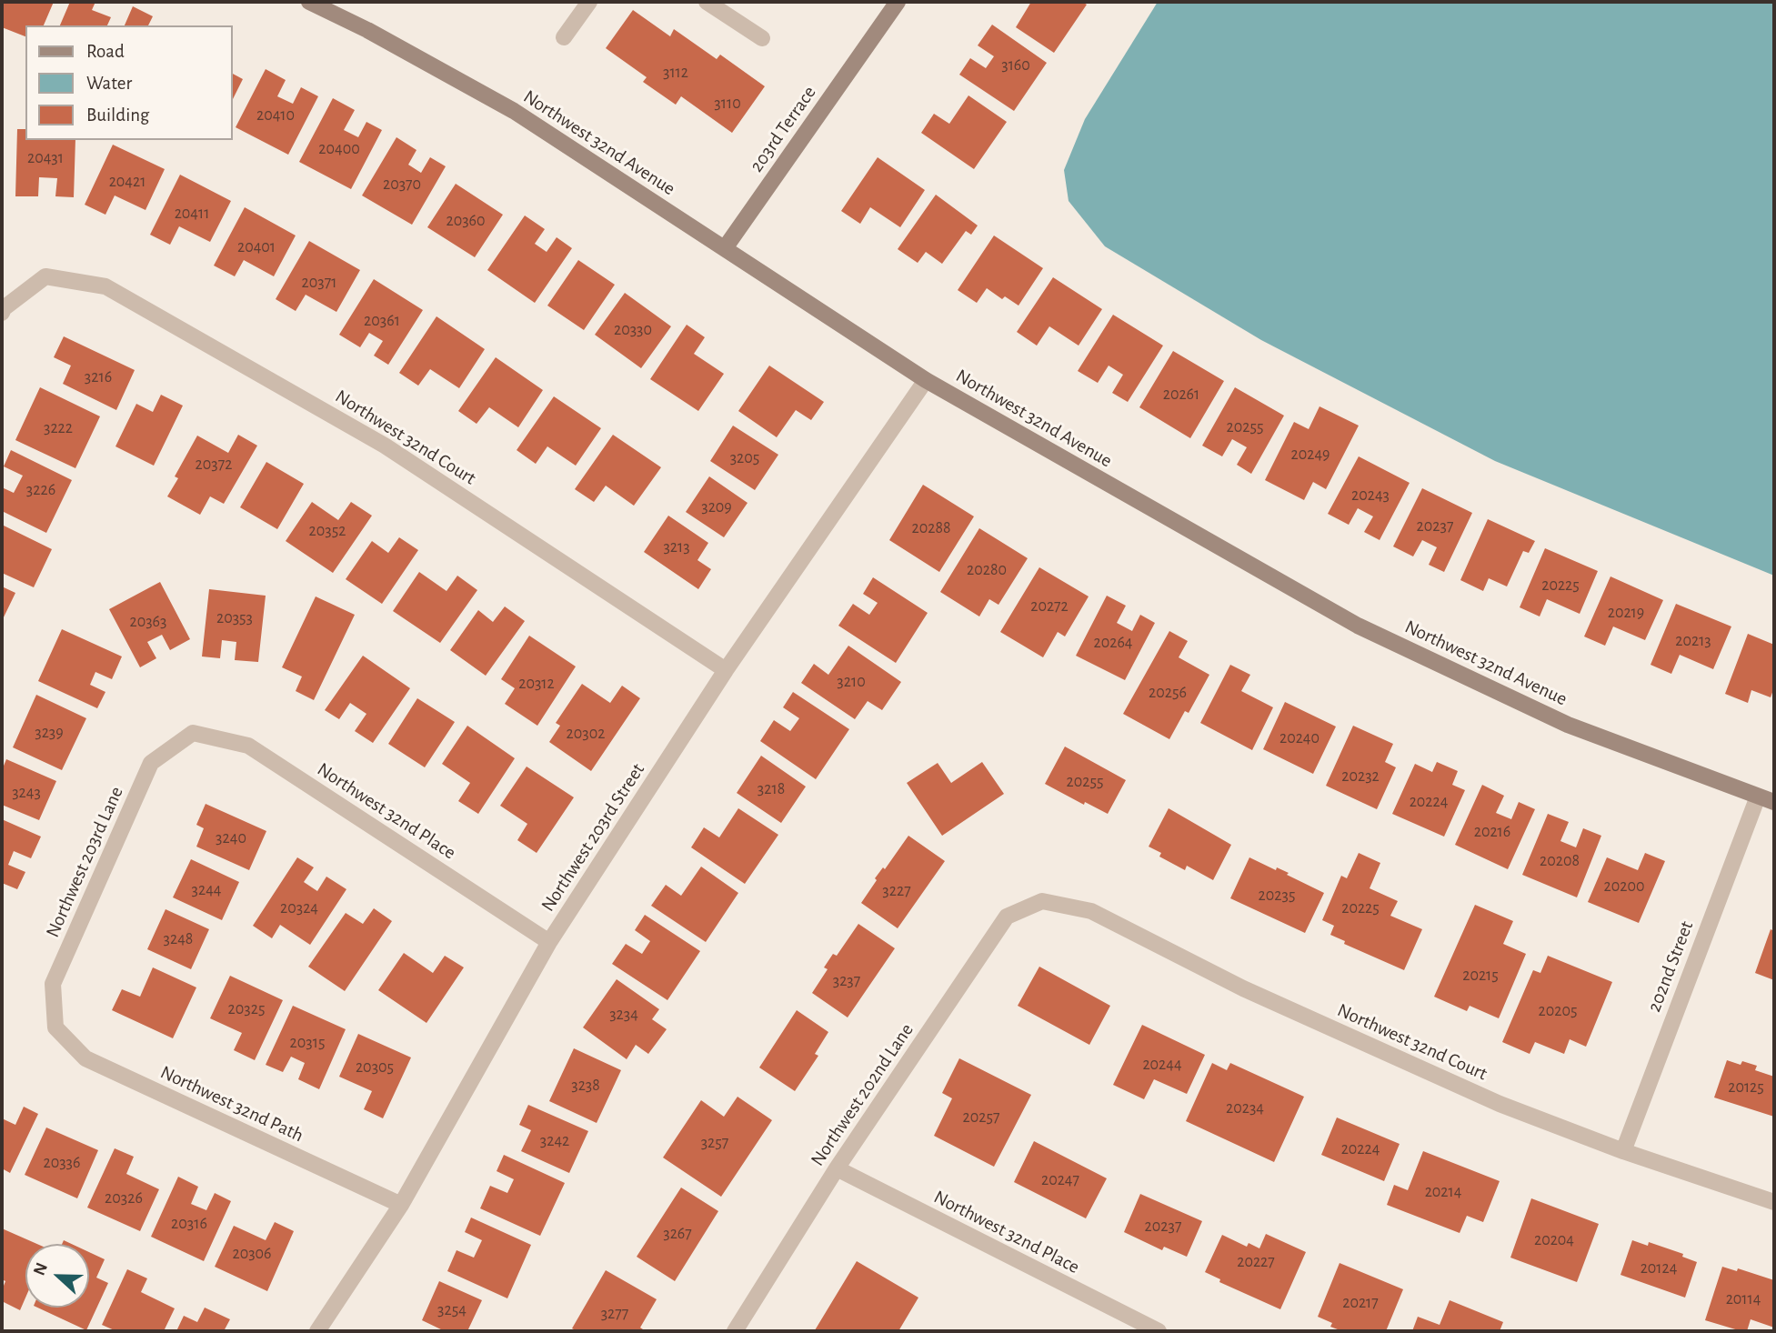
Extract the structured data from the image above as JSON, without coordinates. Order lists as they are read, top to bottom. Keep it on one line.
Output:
{"streets":{"street":["203rd Terrace","Northwest 32nd Avenue","Northwest 32nd Court","Northwest 32nd Place","Northwest 203rd Street","Northwest 203rd Lane","202nd Street","Northwest 202nd Lane","Northwest 32nd Path"]},"crossings":[["203rd Terrace","Northwest 32nd Avenue"],["Northwest 32nd Avenue","Northwest 203rd Street"],["Northwest 32nd Avenue","202nd Street"],["Northwest 32nd Court","Northwest 203rd Street"],["Northwest 32nd Court","202nd Street"],["Northwest 32nd Court","Northwest 202nd Lane"],["Northwest 32nd Place","Northwest 203rd Street"],["Northwest 32nd Place","Northwest 203rd Lane"],["Northwest 32nd Place","Northwest 202nd Lane"],["Northwest 203rd Street","Northwest 32nd Path"],["Northwest 203rd Lane","Northwest 32nd Path"]],"house_numbers":["3160","3112","3110","20410","20400","20431","20421","20370","20411","20360","20401","20371","20361","20330","3216","20261","20255","3222","20249","3205","20372","3226","20243","3209","20237","20288","20352","3213","20280","20225","20272","20219","20353","20363","20213","20264","3210","20312","20256","3239","20302","20240","20232","20255","3218","3243","20224","20216","3240","20208","20200","3244","3227","20235","20324","20225","3248","20215","3237","20325","20205","3234","20315","20244","20305","3238","20125","20234","20257","3242","3257","20224","20336","20247","20214","20326","20316","20237","3267","20204","20306","20227","20124","20114","20217","3254","3277"],"legend":["Road","Water","Building"],"north":"left"}
